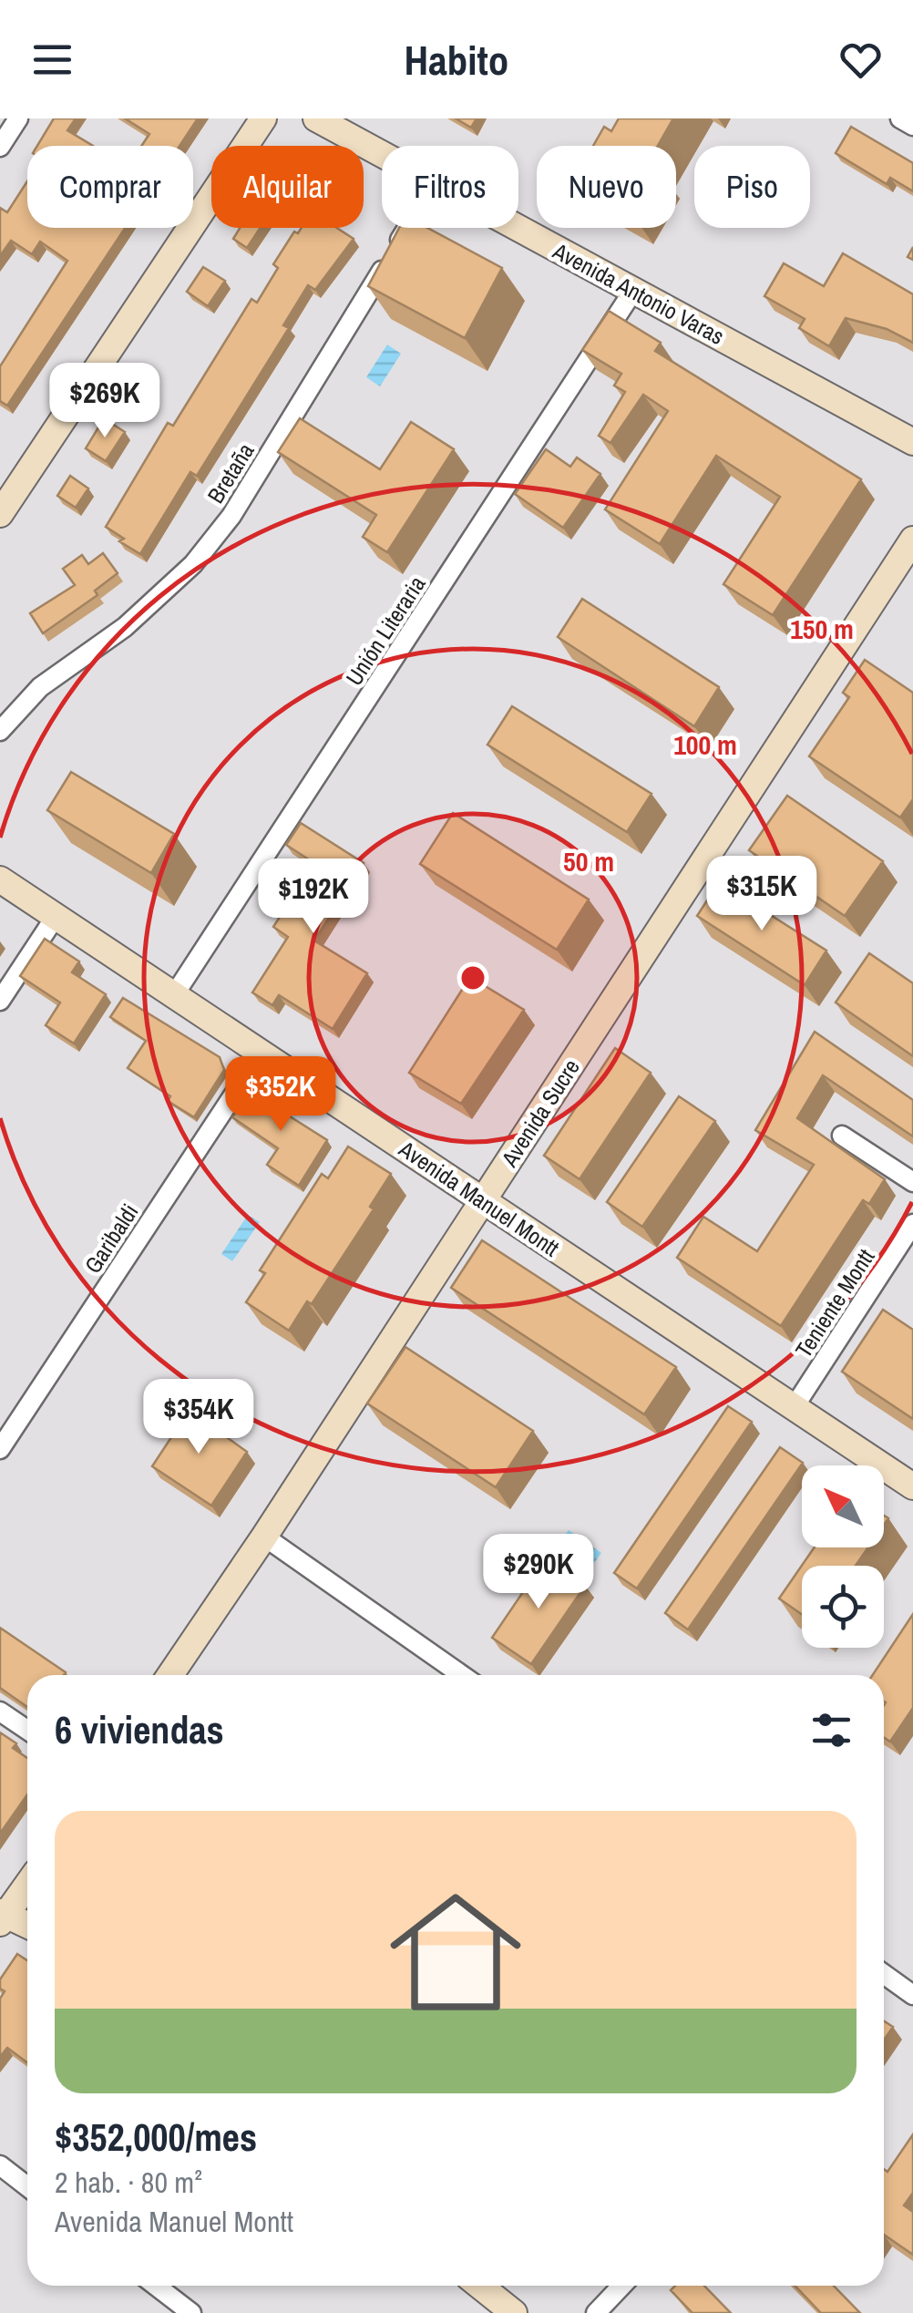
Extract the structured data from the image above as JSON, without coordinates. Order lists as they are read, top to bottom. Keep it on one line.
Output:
{"streets":{"main road":["Avenida Antonio Varas","Avenida Sucre","Avenida Manuel Montt"],"street":["Bretaña","Unión Literaria","Garibaldi","Teniente Montt"]},"crossings":[["Avenida Antonio Varas","Unión Literaria"],["Unión Literaria","Avenida Manuel Montt"],["Avenida Sucre","Avenida Manuel Montt"],["Avenida Manuel Montt","Garibaldi"],["Avenida Manuel Montt","Teniente Montt"]],"north":"top left","page":{"header":"Habito","chip":["Comprar","Alquilar","Filtros","Nuevo","Piso"],"price":["$269K","$315K","$192K","$352K","$354K","$290K"],"heading":"6 viviendas","list":[{"name":"$352,000/mes","note":"2 hab. · 80 m² · Avenida Manuel Montt"}]},"rings":["150 m","100 m","50 m"]}
